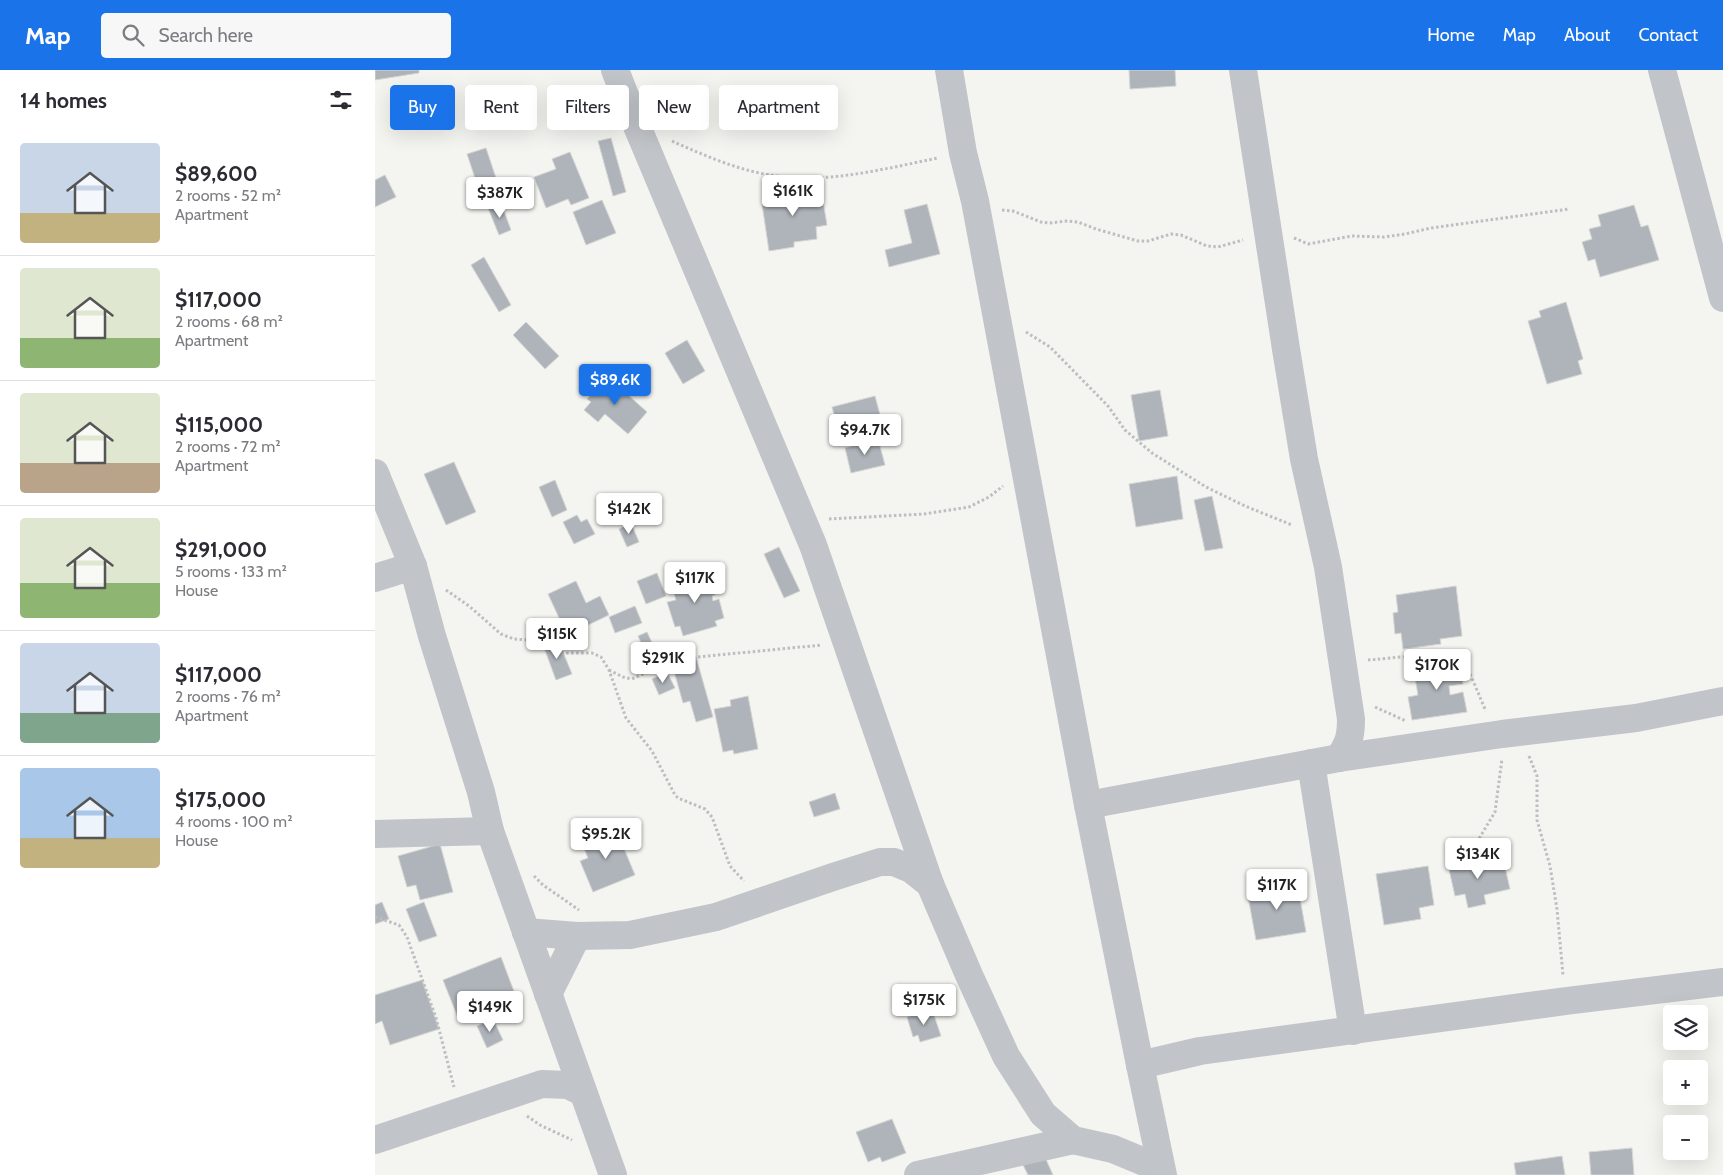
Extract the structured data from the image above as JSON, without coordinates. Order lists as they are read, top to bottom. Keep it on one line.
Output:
{"page":{"header":"Map","search":"Search here","nav":["Home","Map","About","Contact"],"heading":"14 homes","chip":["Buy","Rent","Filters","New","Apartment"],"list":[{"name":"$89,600","note":"2 rooms · 52 m² · Apartment"},{"name":"$117,000","note":"2 rooms · 68 m² · Apartment"},{"name":"$115,000","note":"2 rooms · 72 m² · Apartment"},{"name":"$291,000","note":"5 rooms · 133 m² · House"},{"name":"$117,000","note":"2 rooms · 76 m² · Apartment"},{"name":"$175,000","note":"4 rooms · 100 m² · House"}],"price":["$161K","$387K","$89.6K","$94.7K","$142K","$117K","$115K","$291K","$170K","$95.2K","$134K","$117K","$175K","$149K"],"map_buttons":["+","−"]}}
